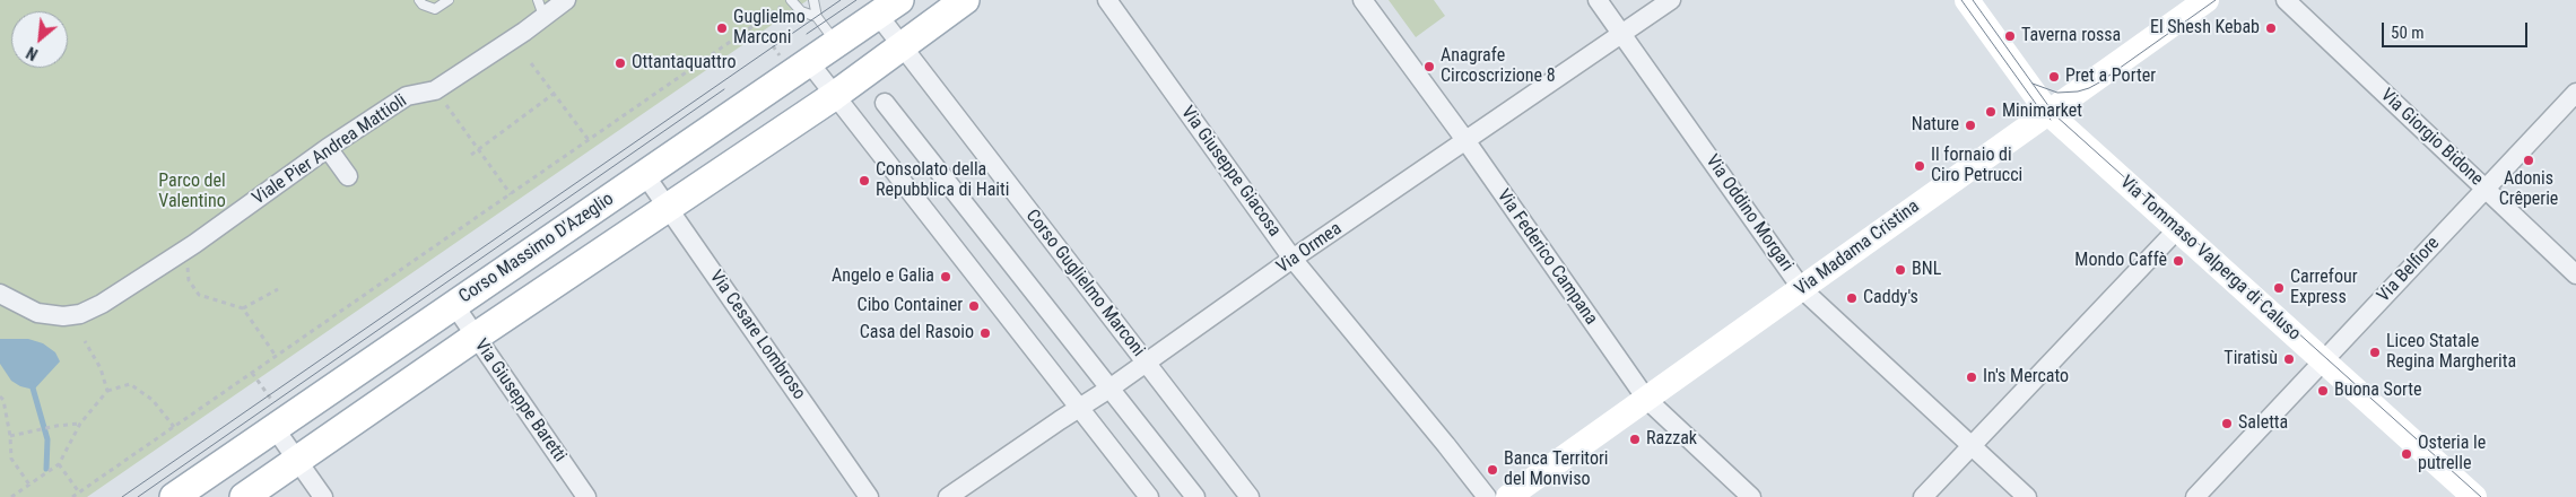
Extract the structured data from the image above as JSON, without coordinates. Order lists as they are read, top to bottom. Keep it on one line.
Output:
{"streets":{"main road":["Corso Massimo D'Azeglio"],"street":["Via Giorgio Bidone","Viale Pier Andrea Mattioli","Via Giuseppe Giacosa","Via Oddino Morgari","Via Ormea","Via Madama Cristina","Via Federico Campana","Via Tommaso Valperga di Caluso","Via Belfiore","Corso Guglielmo Marconi","Via Cesare Lombroso","Via Giuseppe Baretti"]},"crossings":[["Via Giorgio Bidone","Via Belfiore"],["Via Giuseppe Giacosa","Via Ormea"],["Via Oddino Morgari","Via Ormea"],["Via Oddino Morgari","Via Madama Cristina"],["Corso Massimo D'Azeglio","Corso Guglielmo Marconi"],["Corso Massimo D'Azeglio","Via Cesare Lombroso"],["Corso Massimo D'Azeglio","Via Giuseppe Baretti"],["Via Ormea","Via Federico Campana"],["Via Ormea","Corso Guglielmo Marconi"],["Via Madama Cristina","Via Federico Campana"],["Via Madama Cristina","Via Tommaso Valperga di Caluso"],["Via Tommaso Valperga di Caluso","Via Belfiore"]],"parks":["Parco del Valentino"],"places":["Guglielmo Marconi","El Shesh Kebab","Taverna rossa","Ottantaquattro","Anagrafe Circoscrizione 8","Pret a Porter","Minimarket","Nature","Adonis Crêperie","Il fornaio di Ciro Petrucci","Consolato della Repubblica di Haiti","Mondo Caffè","BNL","Angelo e Galia","Carrefour Express","Caddy's","Cibo Container","Casa del Rasoio","Liceo Statale Regina Margherita","Tiratisù","In's Mercato","Buona Sorte","Saletta","Razzak","Osteria le putrelle","Banca Territori del Monviso"],"scale_bar":"50 m","north":"bottom left"}
